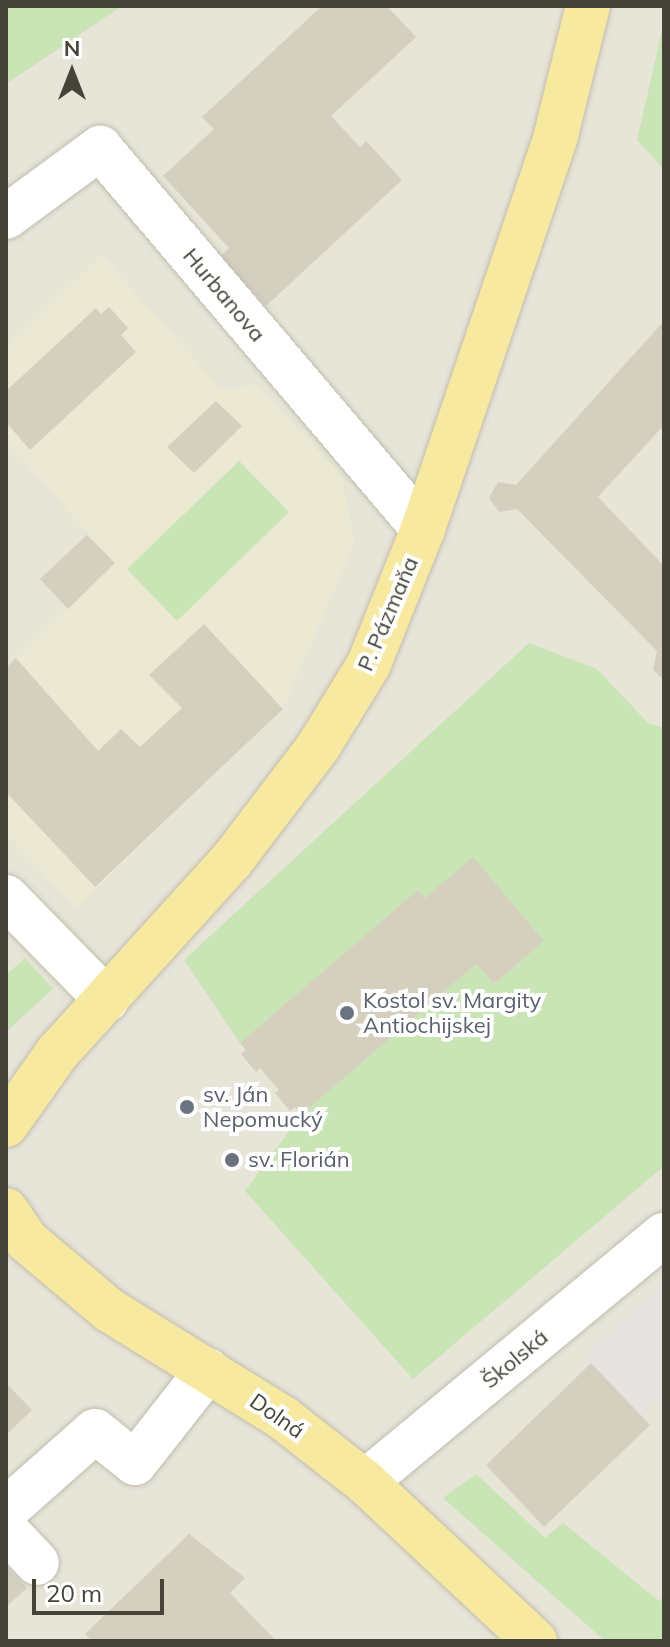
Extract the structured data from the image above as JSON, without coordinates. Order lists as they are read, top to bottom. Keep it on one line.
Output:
{"streets":{"main road":["P. Pázmaňa","Dolná"],"street":["Hurbanova","Školská"]},"crossings":[["Hurbanova","P. Pázmaňa"],["Školská","Dolná"]],"places":["Kostol sv. Margity Antiochijskej","sv. Ján Nepomucký","sv. Florián"],"scale_bar":"20 m","north":"top"}
